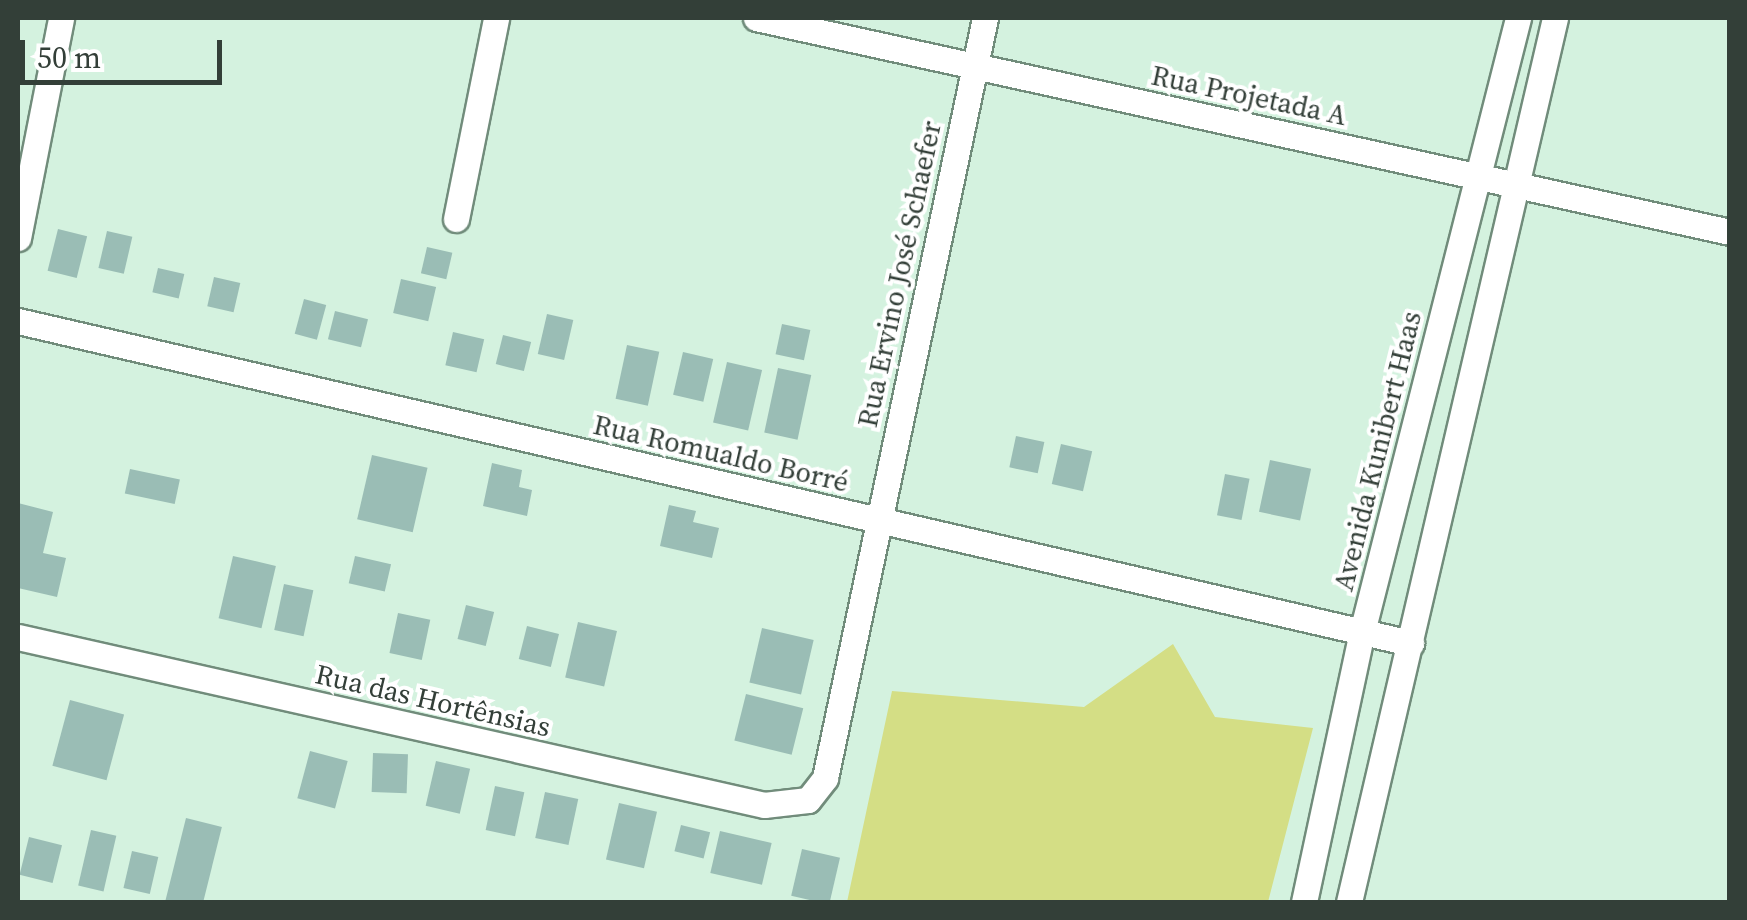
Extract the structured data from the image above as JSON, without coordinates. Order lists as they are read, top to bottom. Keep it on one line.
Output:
{"streets":{"street":["Rua Projetada A","Rua Ervino José Schaefer","Avenida Kunibert Haas","Rua Romualdo Borré","Rua das Hortênsias"]},"crossings":[["Rua Projetada A","Rua Ervino José Schaefer"],["Rua Projetada A","Avenida Kunibert Haas"],["Rua Ervino José Schaefer","Rua Romualdo Borré"],["Rua Ervino José Schaefer","Rua das Hortênsias"],["Avenida Kunibert Haas","Rua Romualdo Borré"]],"scale_bar":"50 m"}
